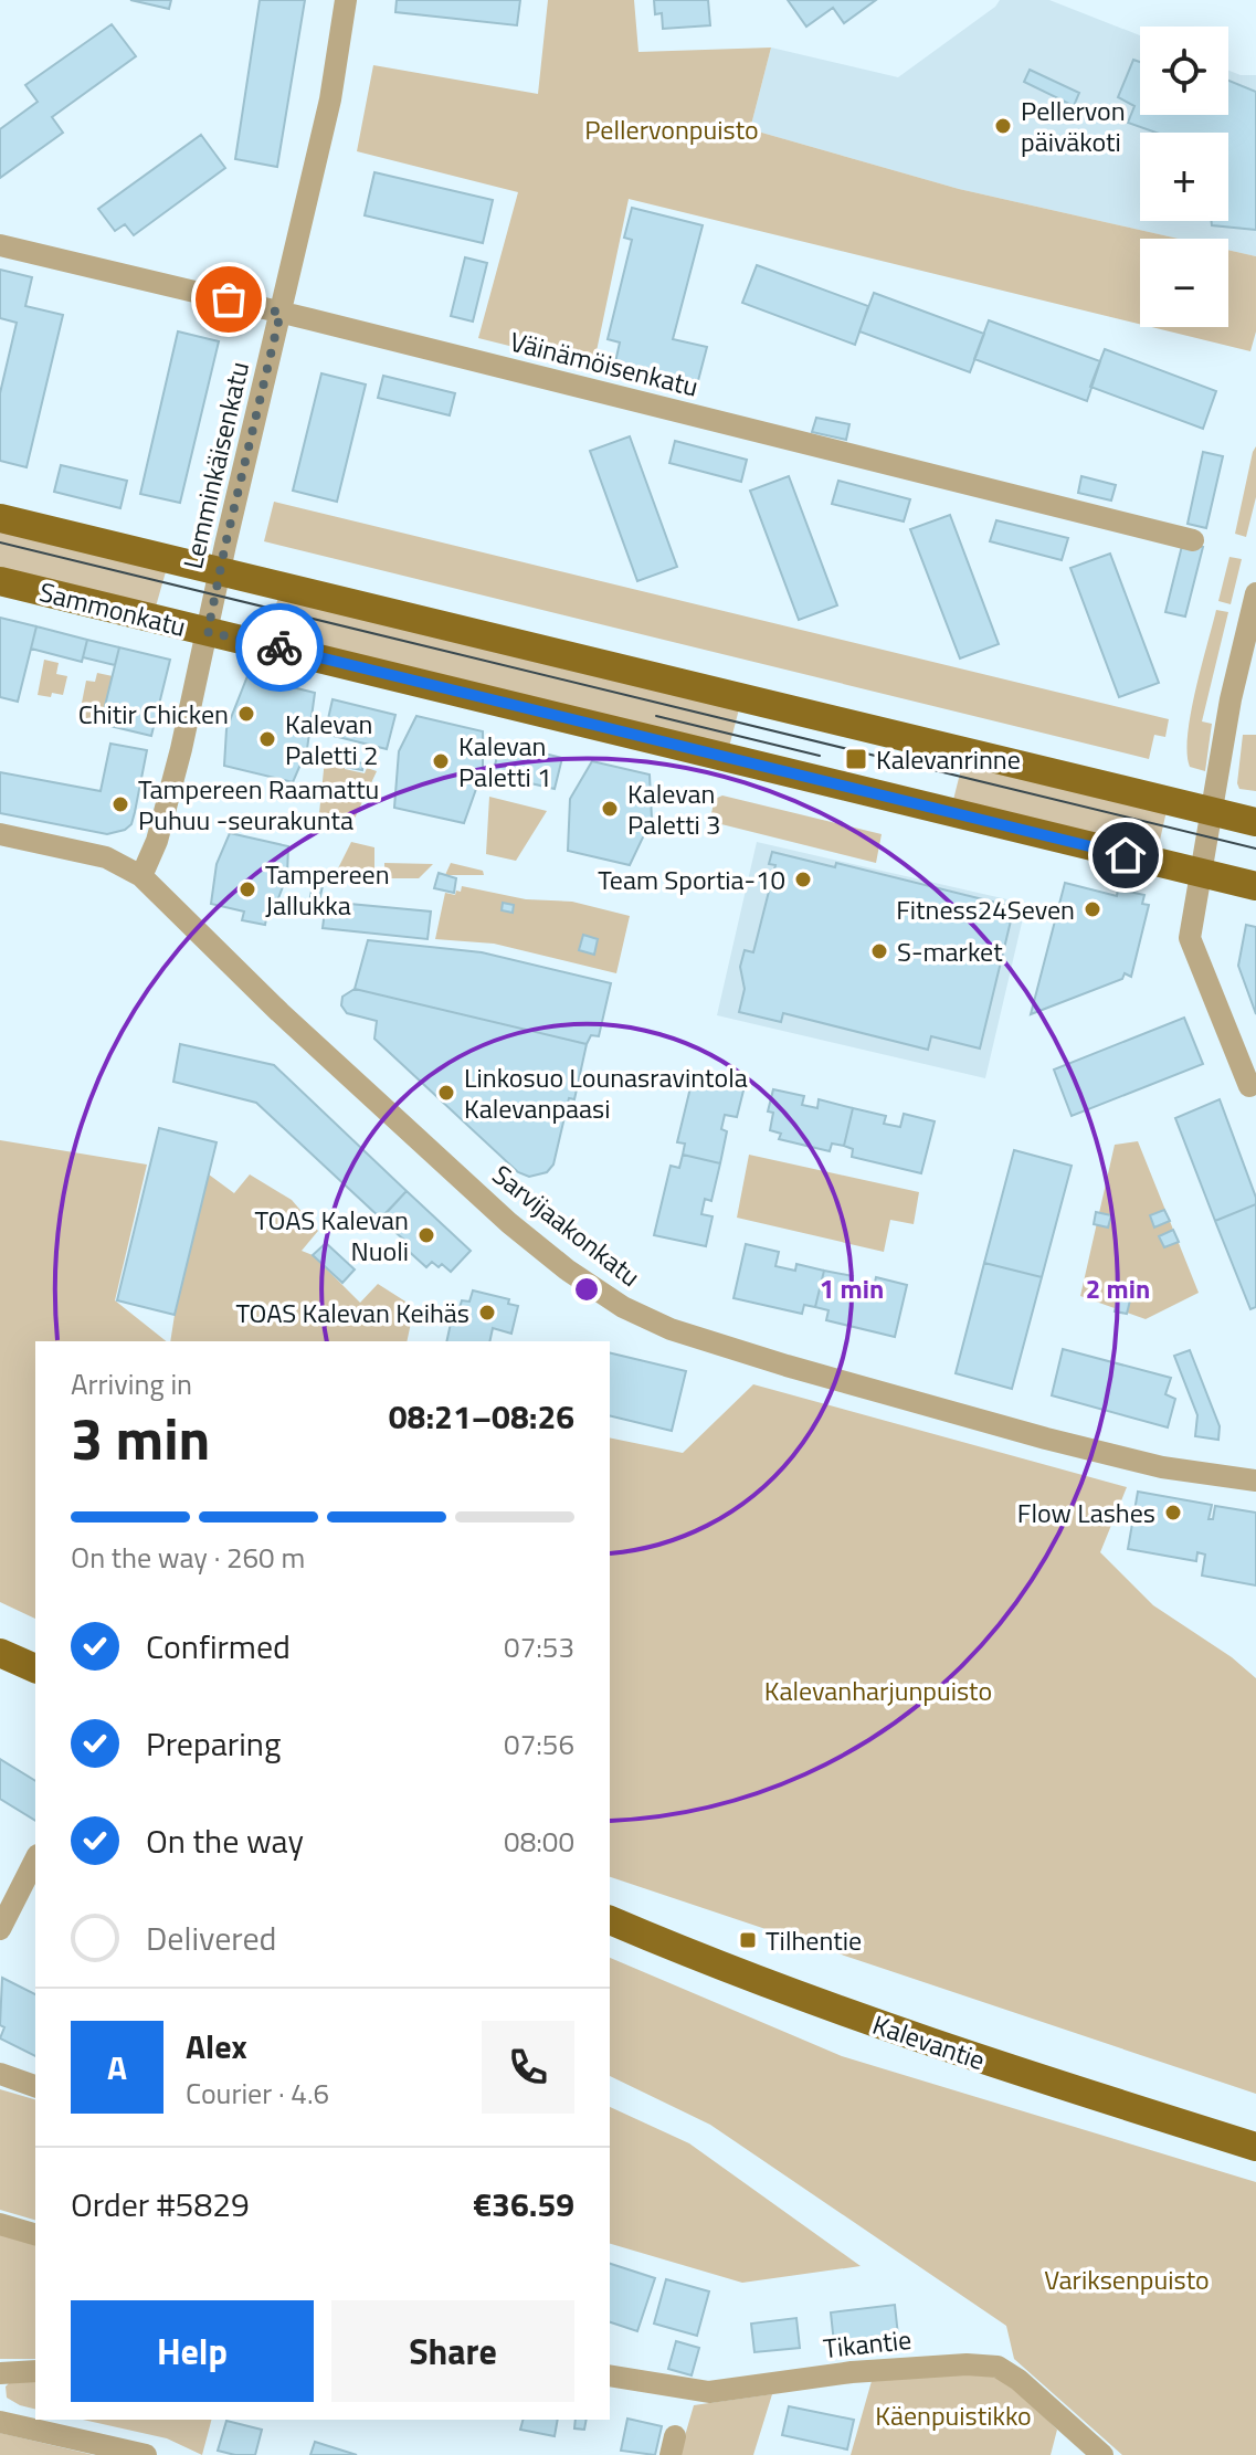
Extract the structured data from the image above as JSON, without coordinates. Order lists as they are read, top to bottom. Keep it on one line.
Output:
{"streets":{"main road":["Sammonkatu","Kalevantie"],"street":["Väinämöisenkatu","Lemminkäisenkatu","Sarvijaakonkatu","Tikantie"]},"crossings":[["Väinämöisenkatu","Lemminkäisenkatu"],["Lemminkäisenkatu","Sammonkatu"]],"parks":["Pellervonpuisto","Kalevanharjunpuisto","Variksenpuisto","Käenpuistikko"],"places":{"other":["Pellervon päiväkoti","Chitir Chicken","Kalevan Paletti 2","Kalevan Paletti 1","Tampereen Raamattu Puhuu -seurakunta","Kalevan Paletti 3","Team Sportia-10","Tampereen Jallukka","Fitness24Seven","S-market","Linkosuo Lounasravintola Kalevanpaasi","TOAS Kalevan Nuoli","TOAS Kalevan Keihäs","Flow Lashes"],"transit":["Kalevanrinne","Tilhentie"]},"page":{"map_buttons":["+","−"],"heading":["3 min","Arriving in","08:21–08:26"],"panel":["Alex","Courier · 4.6","Order #5829","€36.59"],"bar":"On the way · 260 m","list":[["Confirmed","07:53"],["Preparing","07:56"],["On the way","08:00"],"Delivered"],"round":"A","buttons":["Help","Share"]},"rings":["1 min","2 min"]}
